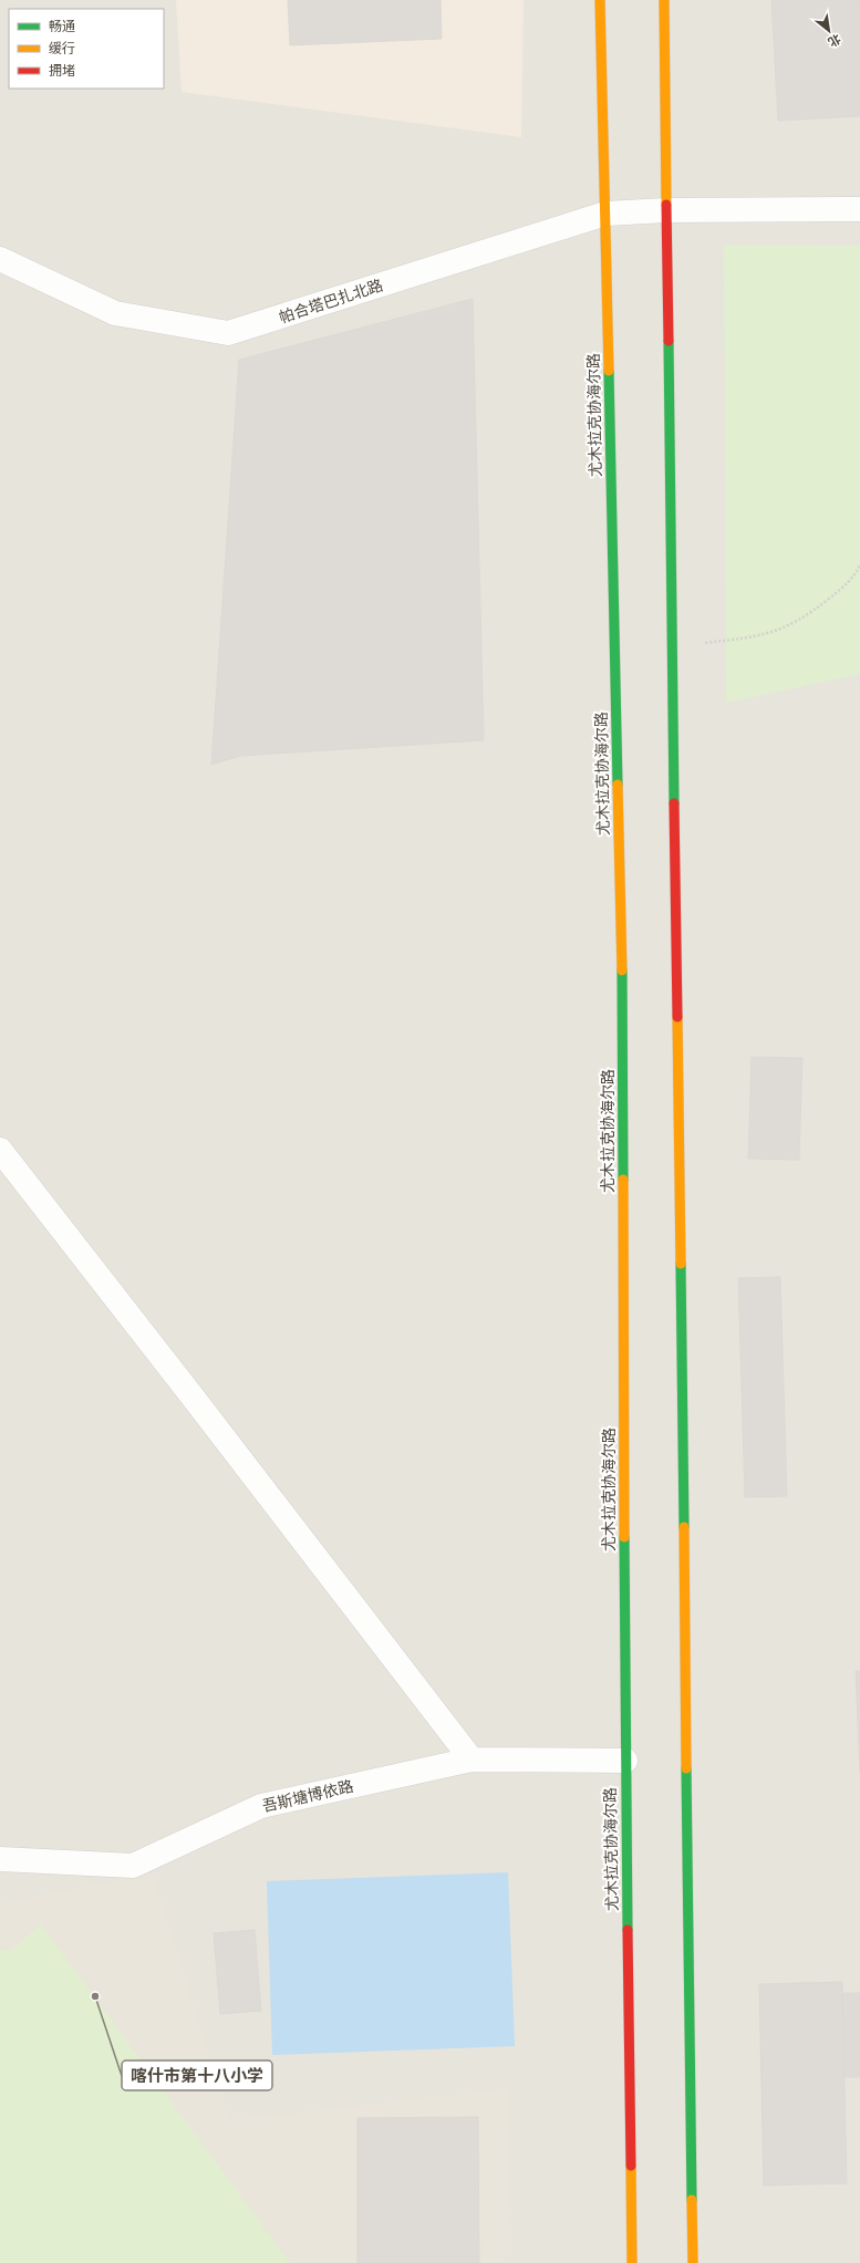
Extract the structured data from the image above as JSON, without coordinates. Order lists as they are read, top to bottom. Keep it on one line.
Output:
{"streets":{"main road":["尤木拉克协海尔路"],"street":["帕合塔巴扎北路","吾斯塘博依路"]},"crossings":[["帕合塔巴扎北路","尤木拉克协海尔路"],["尤木拉克协海尔路","吾斯塘博依路"]],"places":["喀什市第十八小学"],"legend":["畅通","缓行","拥堵"],"north":"bottom right"}
